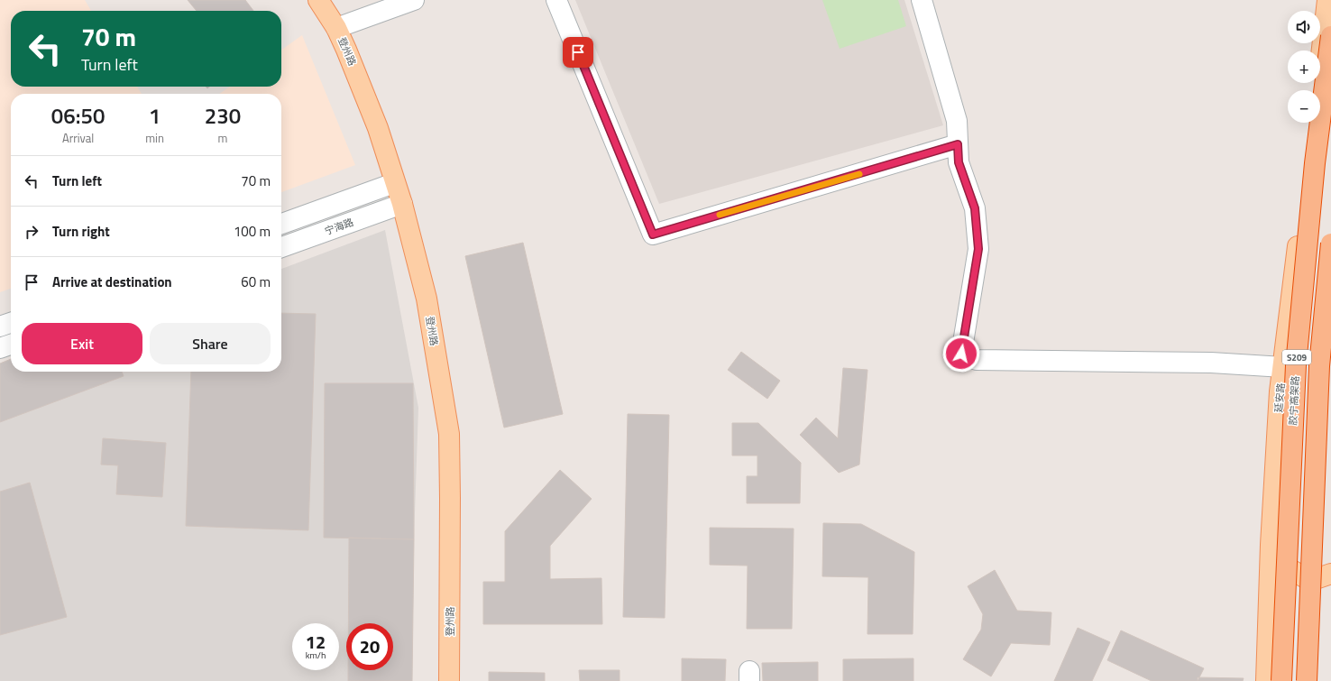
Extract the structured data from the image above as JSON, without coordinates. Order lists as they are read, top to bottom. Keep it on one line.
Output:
{"streets":{"highway":["S209","胶宁高架路"],"main road":["登州路","延安路"],"street":["宁海路"]},"crossings":[["登州路","宁海路"]],"page":{"map_buttons":["+","−"],"turn":["70 m","Turn left"],"eta":["06:50","Arrival","1","min","230","m"],"list":[{"name":"Turn left","value":"70 m"},{"name":"Turn right","value":"100 m"},{"name":"Arrive at destination","value":"60 m"}],"buttons":["Exit","Share"],"speed":"12 km/h","limit":"20"}}
